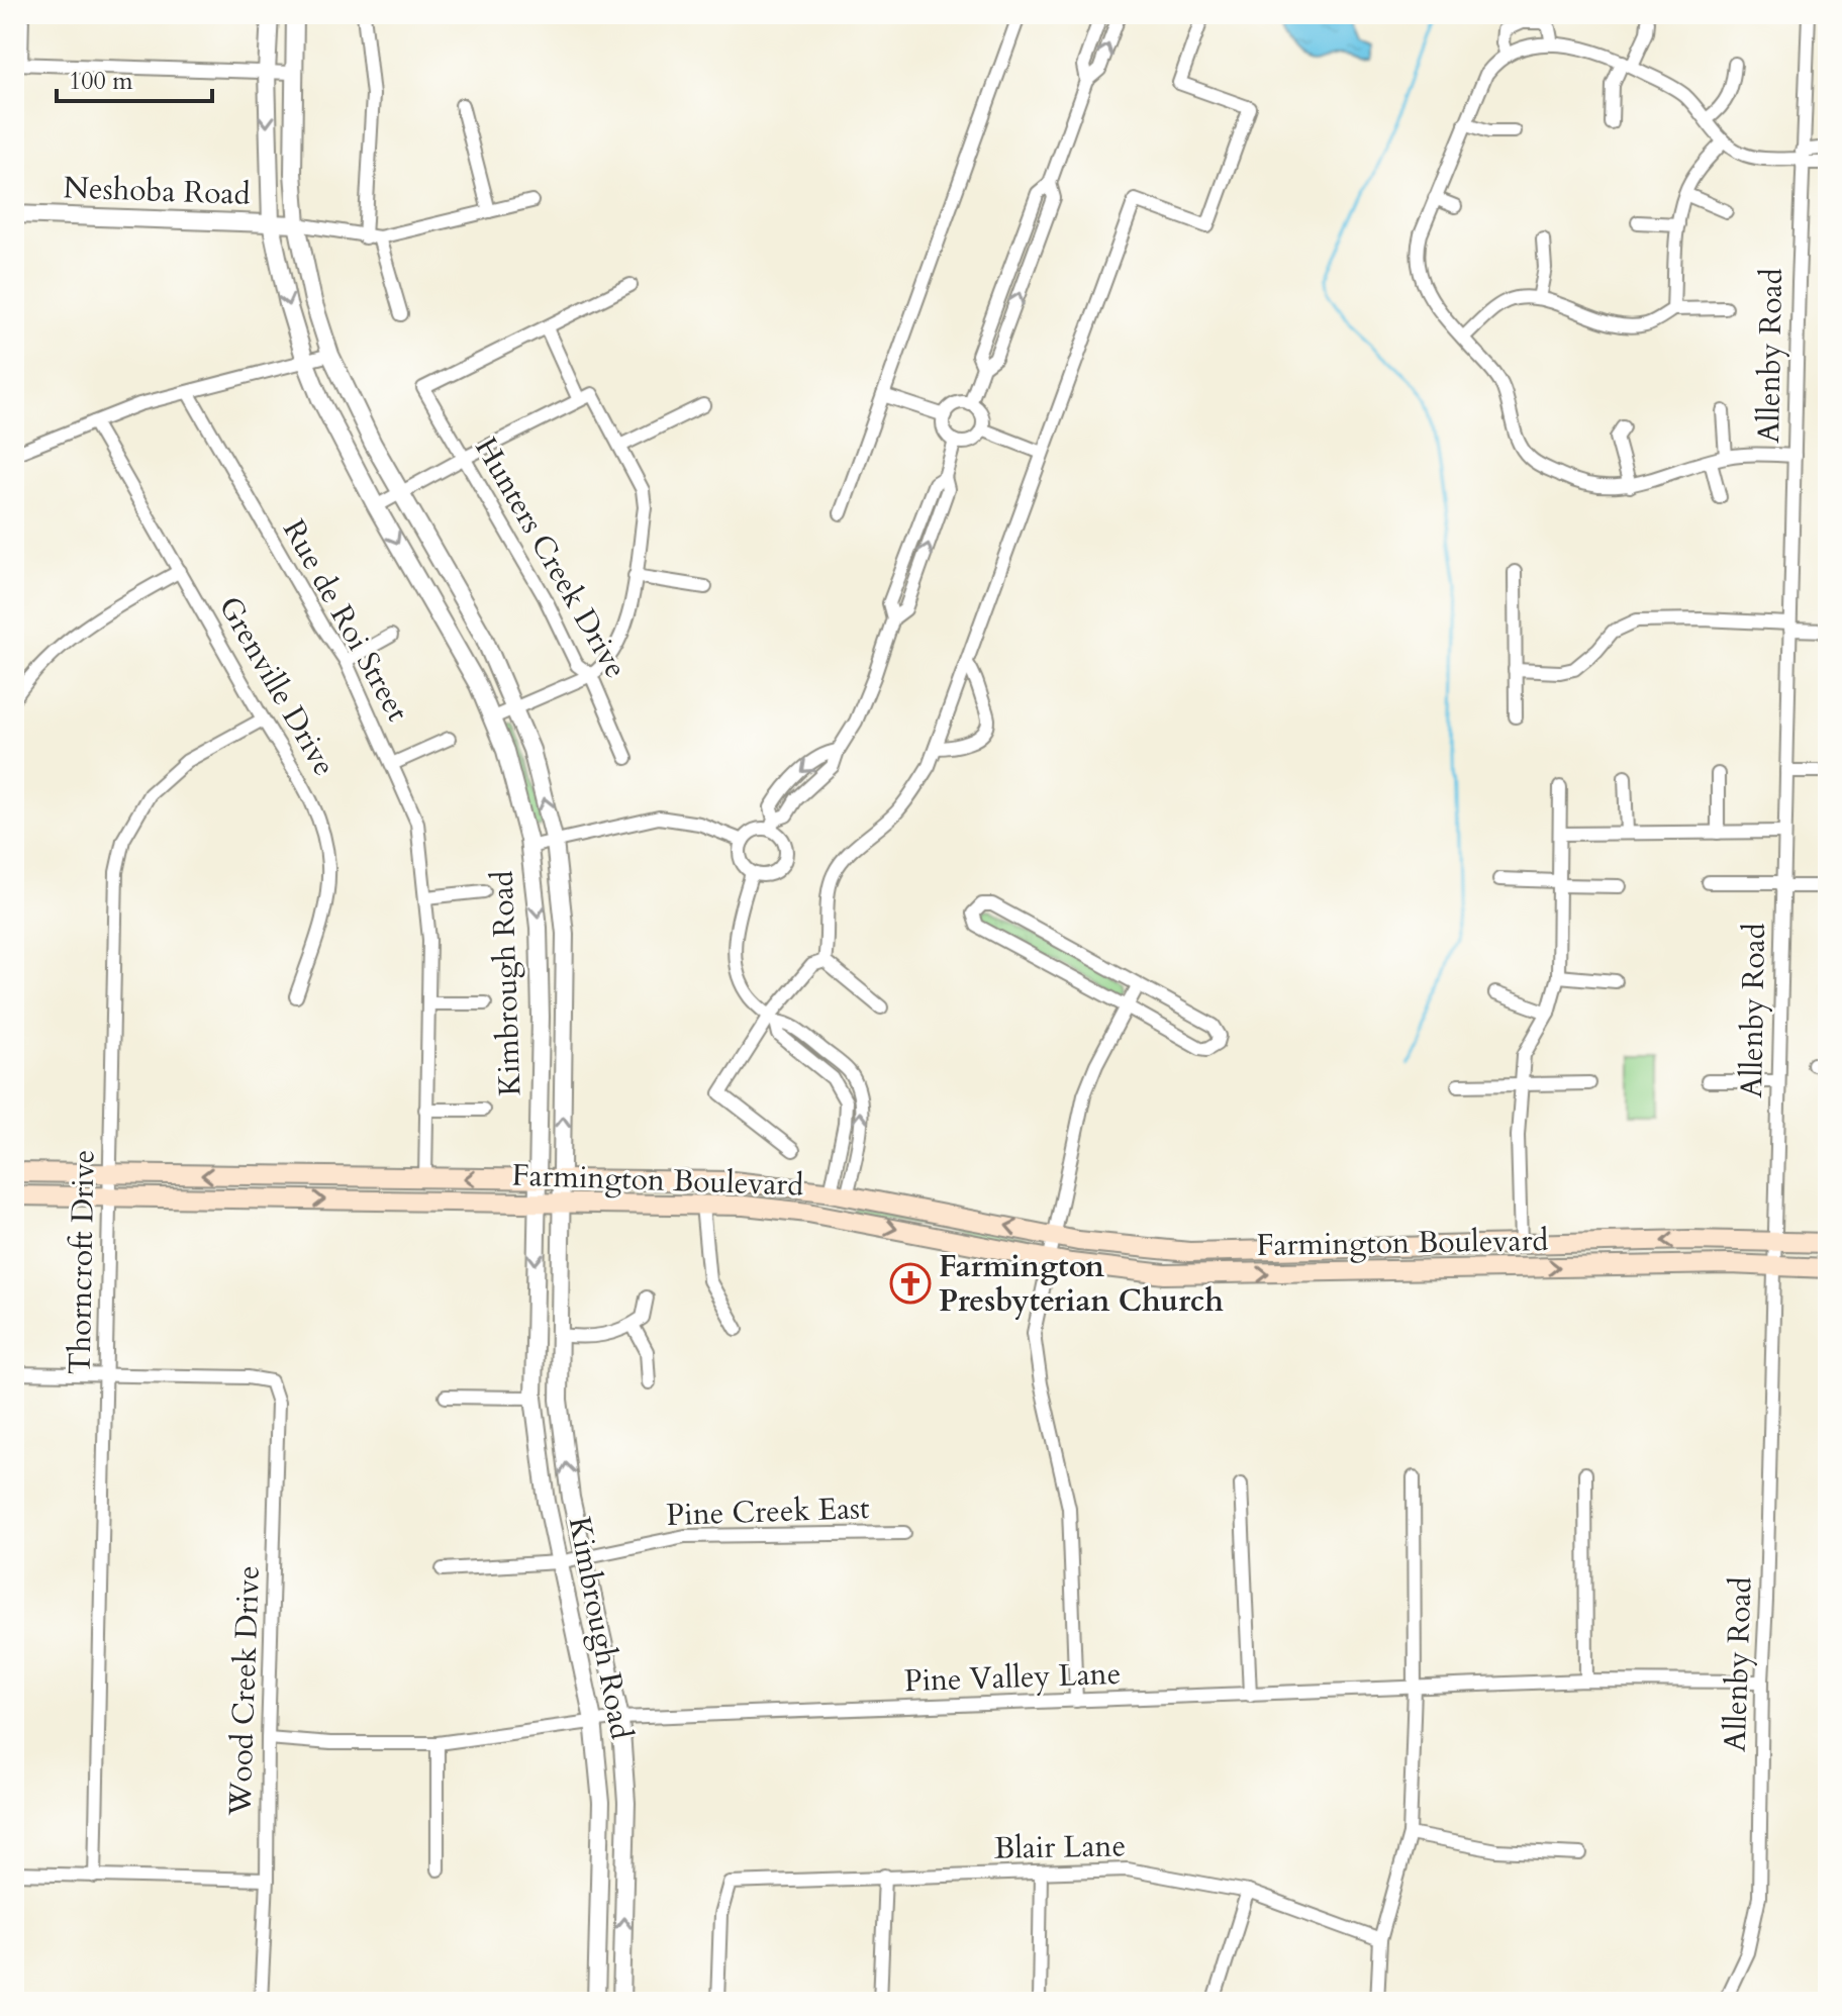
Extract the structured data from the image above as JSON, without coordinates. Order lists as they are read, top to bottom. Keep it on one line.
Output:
{"streets":{"main road":["Farmington Boulevard"],"street":["Neshoba Road","Allenby Road","Hunters Creek Drive","Rue de Roi Street","Grenville Drive","Kimbrough Road","Thorncroft Drive","Pine Creek East","Pine Valley Lane","Wood Creek Drive","Blair Lane"]},"crossings":[["Neshoba Road","Kimbrough Road"],["Allenby Road","Farmington Boulevard"],["Allenby Road","Pine Valley Lane"],["Rue de Roi Street","Farmington Boulevard"],["Grenville Drive","Thorncroft Drive"],["Kimbrough Road","Farmington Boulevard"],["Kimbrough Road","Pine Creek East"],["Kimbrough Road","Pine Valley Lane"],["Farmington Boulevard","Thorncroft Drive"],["Thorncroft Drive","Wood Creek Drive"],["Pine Valley Lane","Wood Creek Drive"]],"places":{"church":["Farmington Presbyterian Church"]},"scale_bar":"100 m"}
